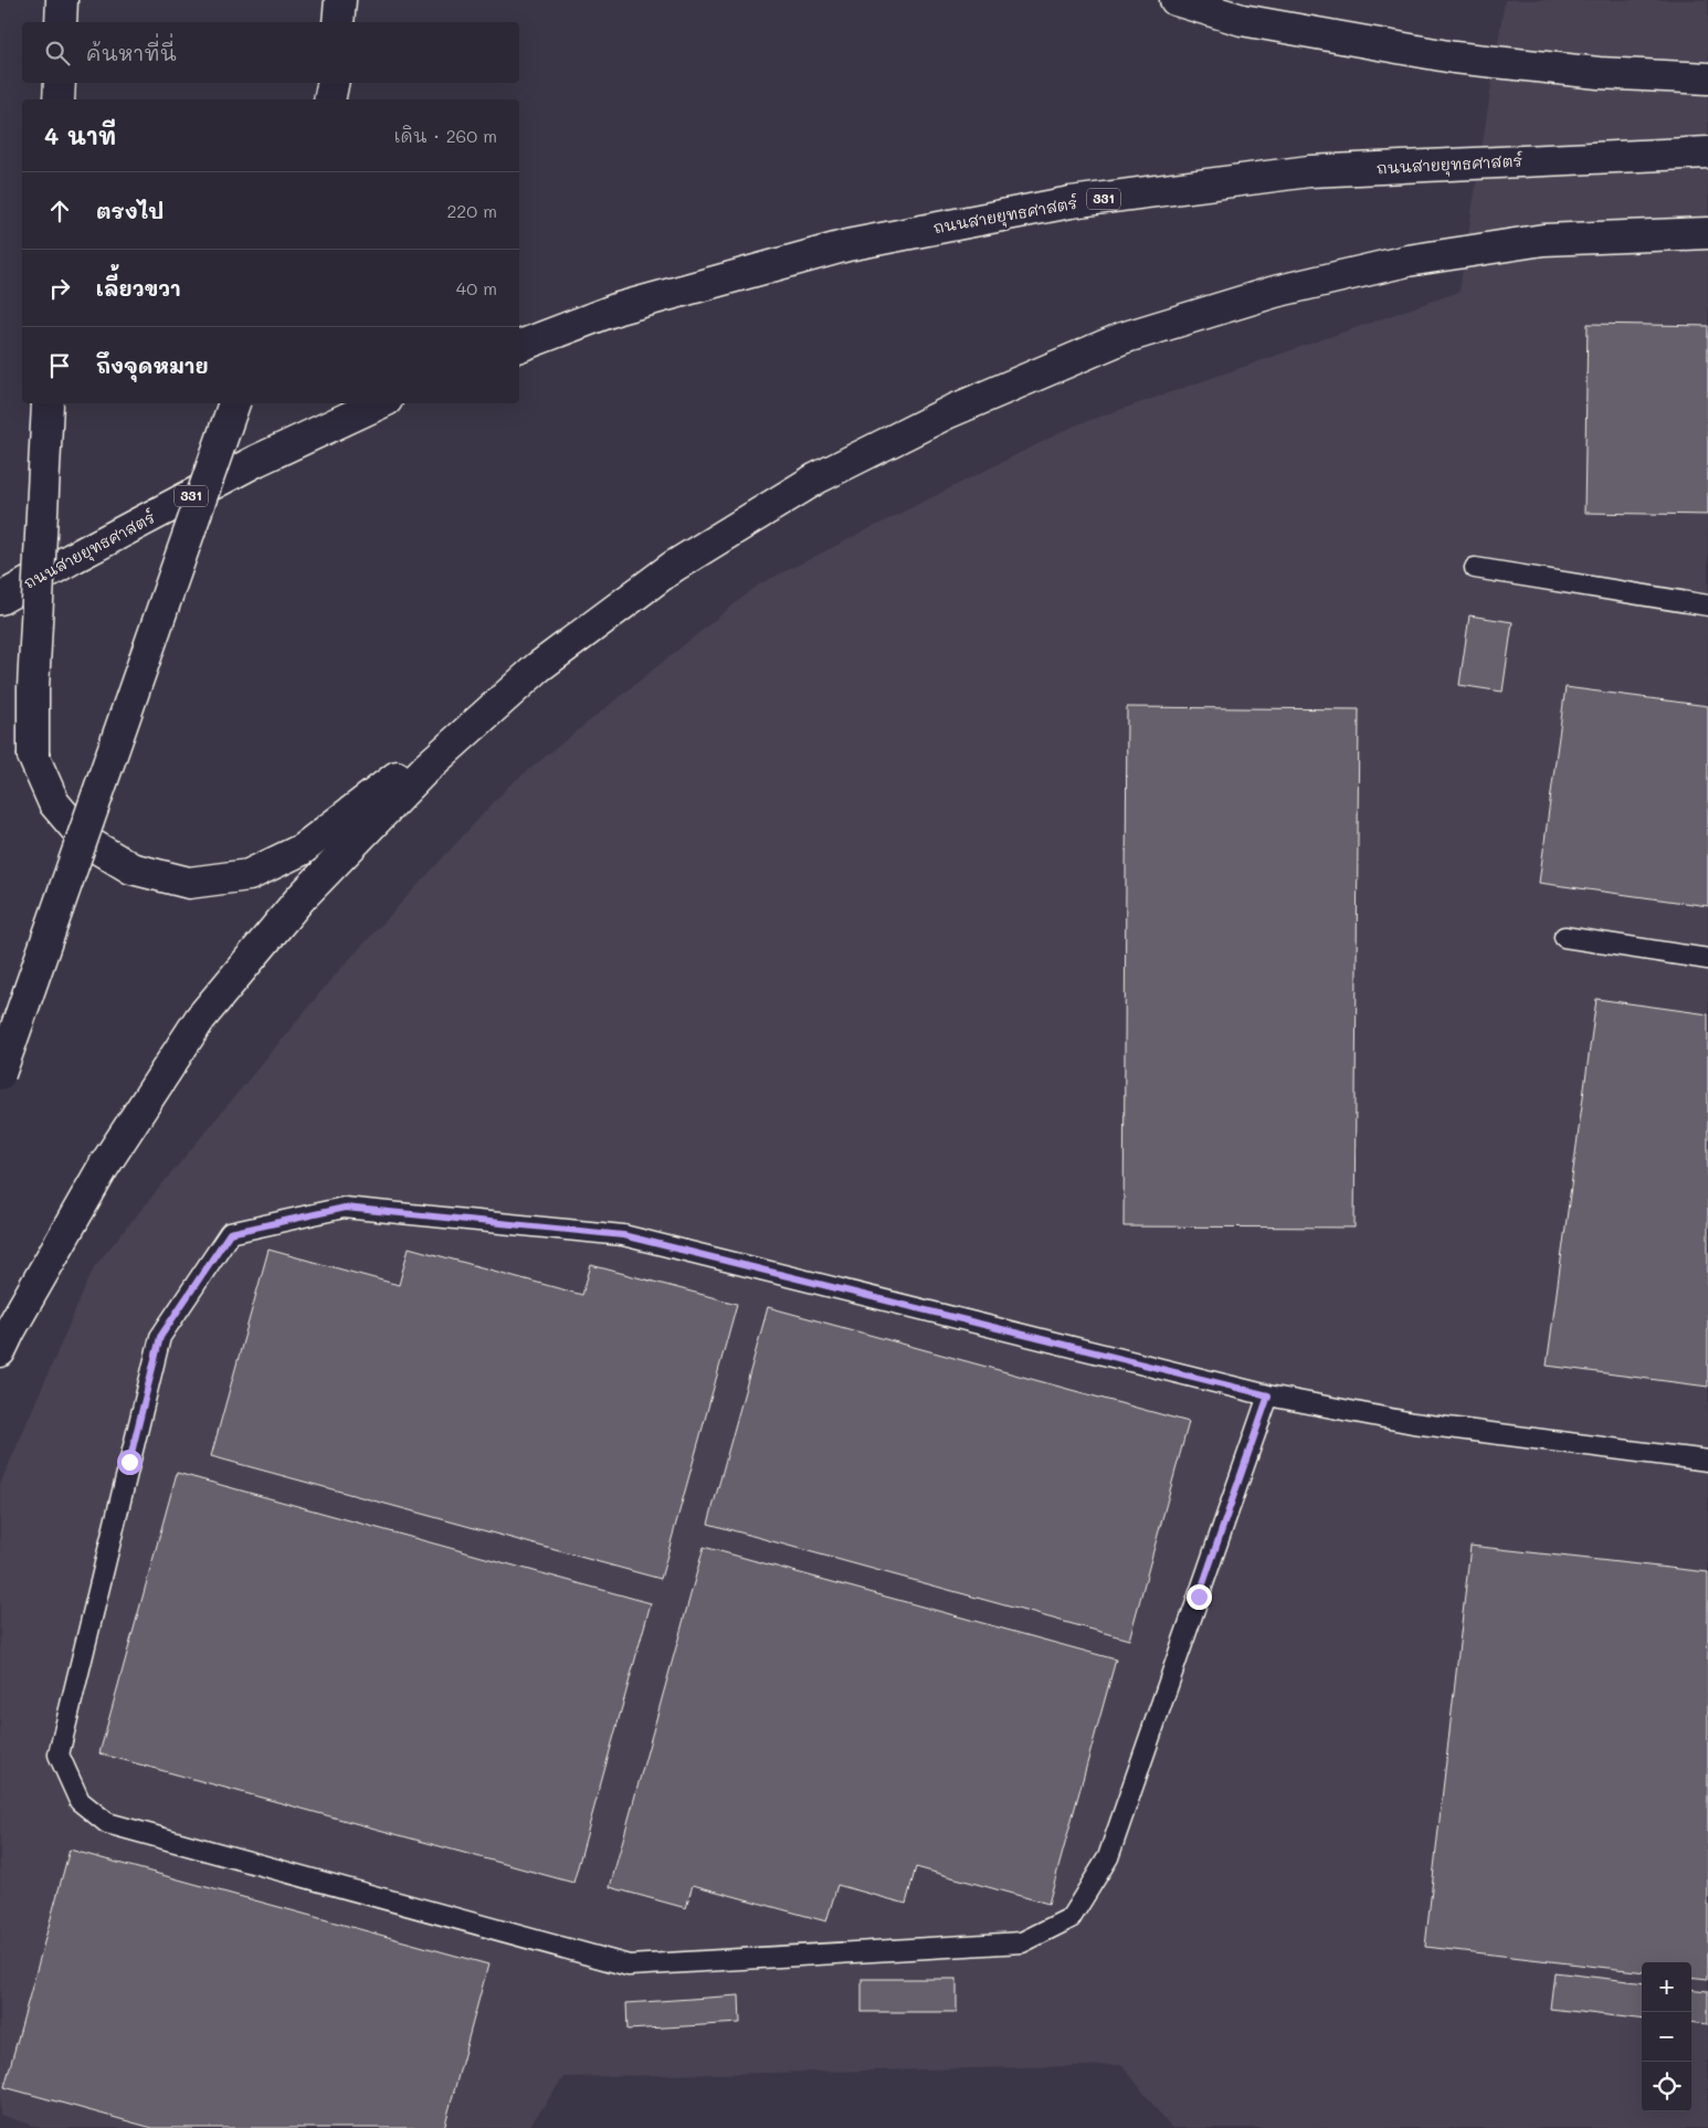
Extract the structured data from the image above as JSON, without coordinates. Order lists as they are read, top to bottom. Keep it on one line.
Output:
{"streets":{"main road":["ถนนสายยุทธศาสตร์","331"]},"page":{"search":"ค้นหาที่นี่","heading":["4 นาที","เดิน · 260 m"],"list":[["ตรงไป","220 m"],["เลี้ยวขวา","40 m"],"ถึงจุดหมาย"],"map_buttons":["+","−"]}}
